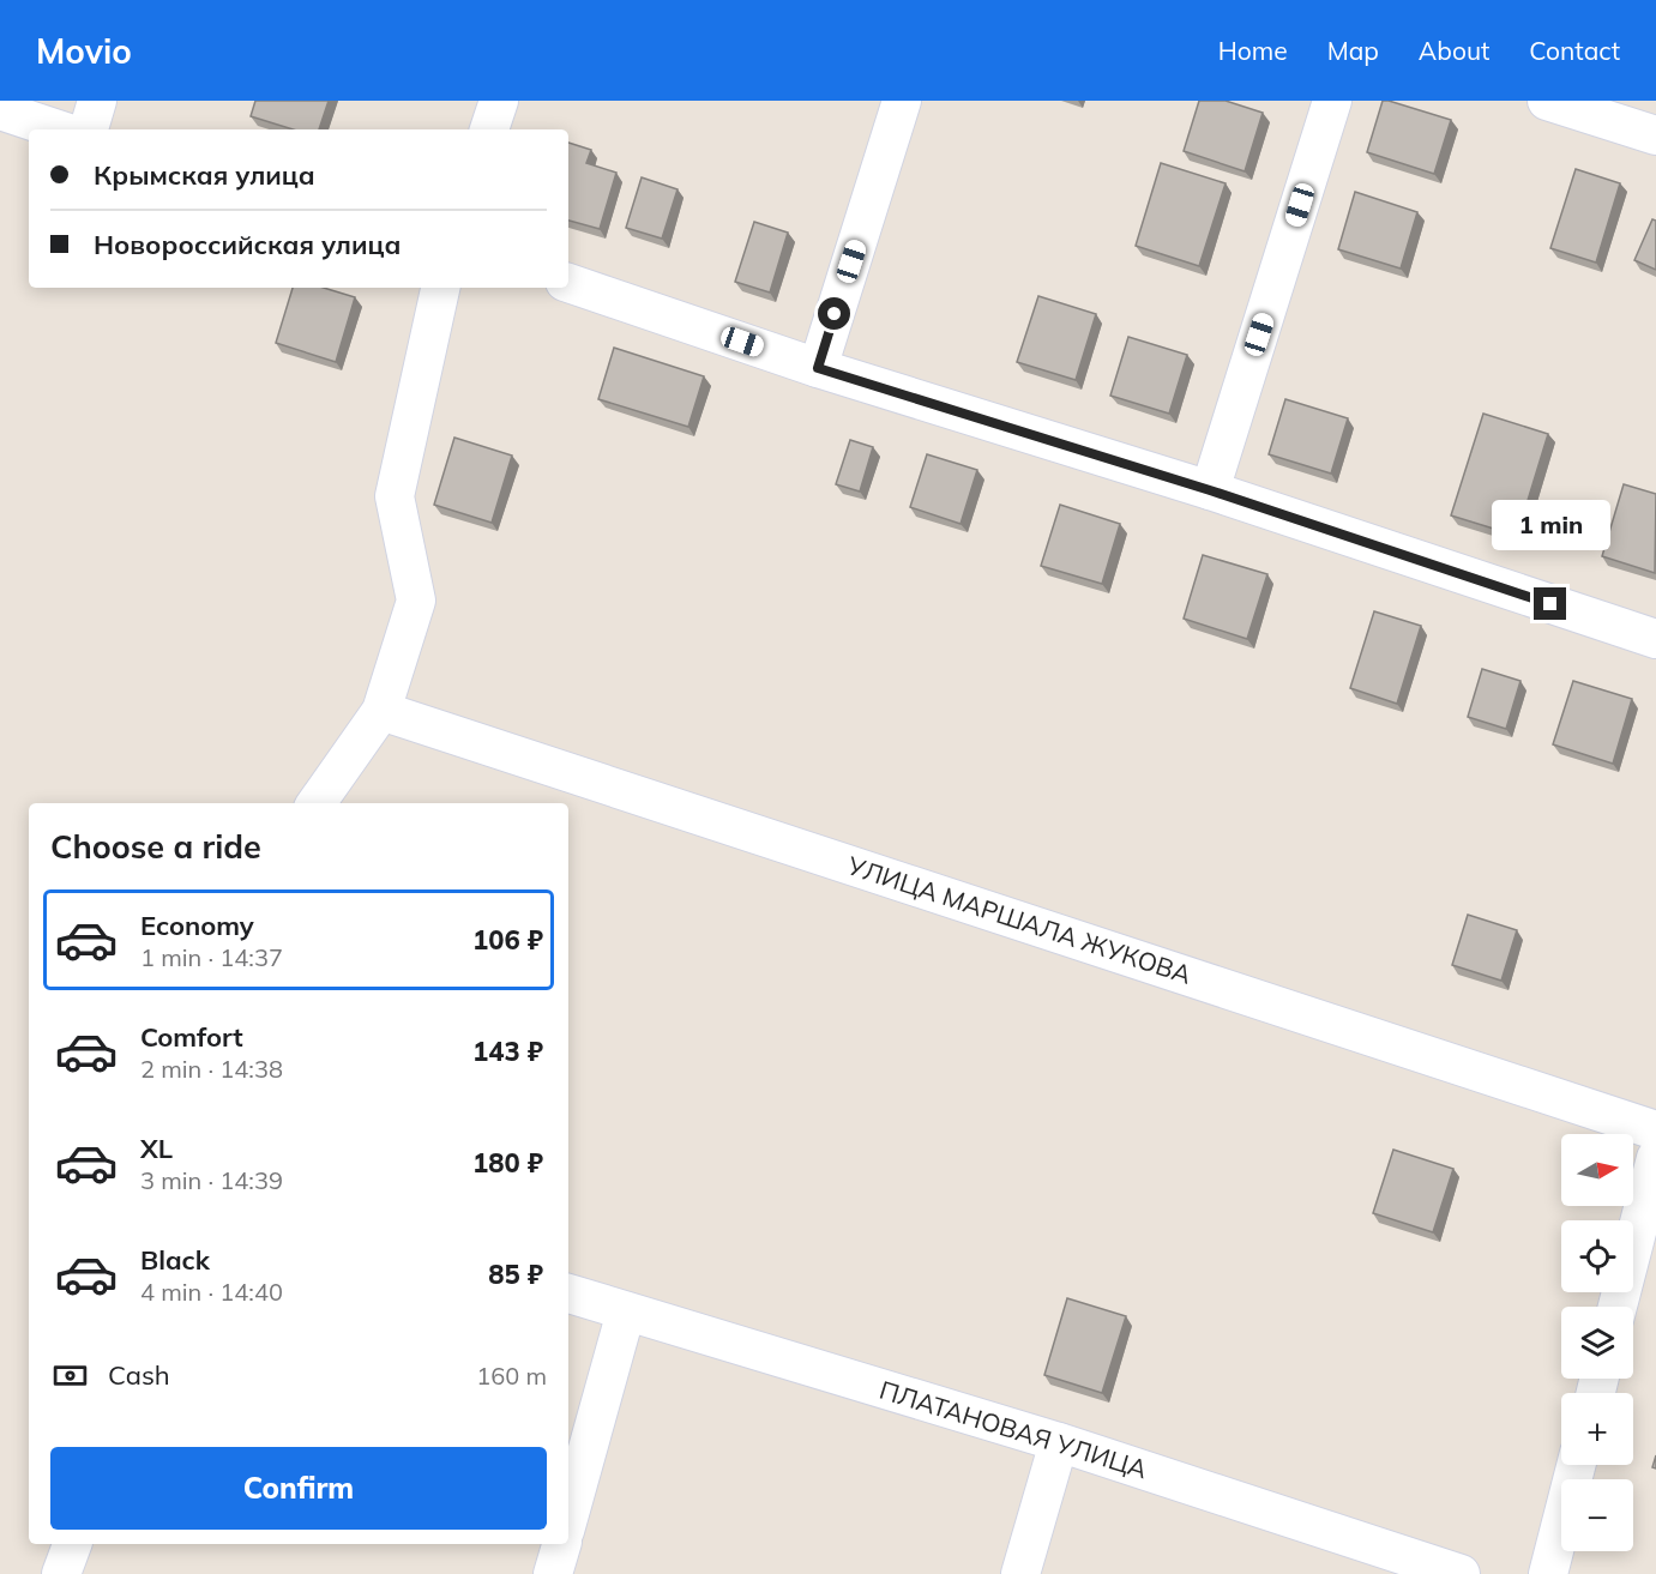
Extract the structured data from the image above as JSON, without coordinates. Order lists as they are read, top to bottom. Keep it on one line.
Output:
{"streets":{"street":["УЛИЦА МАРШАЛА ЖУКОВА","ПЛАТАНОВАЯ УЛИЦА"]},"north":"right","page":{"header":"Movio","nav":["Home","Map","About","Contact"],"banner":["Крымская улица","Новороссийская улица"],"bubble":"1 min","heading":"Choose a ride","list":[{"name":"Economy","note":"1 min · 14:37","value":"106 ₽"},{"name":"Comfort","note":"2 min · 14:38","value":"143 ₽"},{"name":"XL","note":"3 min · 14:39","value":"180 ₽"},{"name":"Black","note":"4 min · 14:40","value":"85 ₽"}],"map_buttons":["+","−"],"pay":["Cash","160 m"],"buttons":"Confirm"}}
